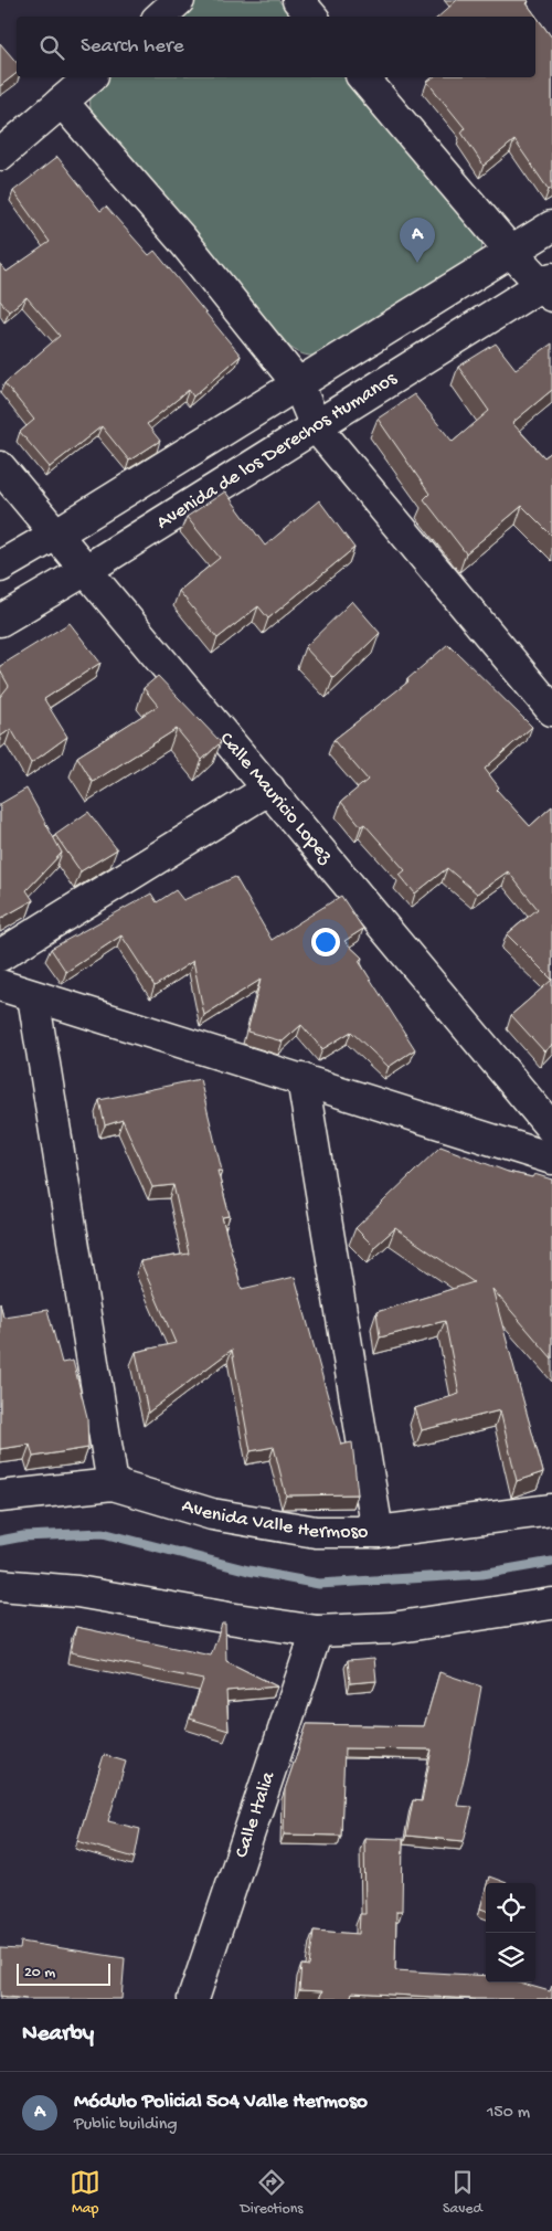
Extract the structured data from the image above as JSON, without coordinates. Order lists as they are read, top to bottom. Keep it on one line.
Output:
{"streets":{"street":["Avenida de los Derechos Humanos","Calle Mauricio Lopez","Avenida Valle Hermoso","Calle Italia"]},"crossings":[["Avenida de los Derechos Humanos","Calle Mauricio Lopez"]],"scale_bar":"20 m","page":{"search":"Search here","pins":"A","scale":"20 m","heading":"Nearby","list":[{"mark":"A","name":"Módulo Policial 504 Valle Hermoso","note":"Public building","value":"150 m"}],"nav":["Map","Directions","Saved"]}}
